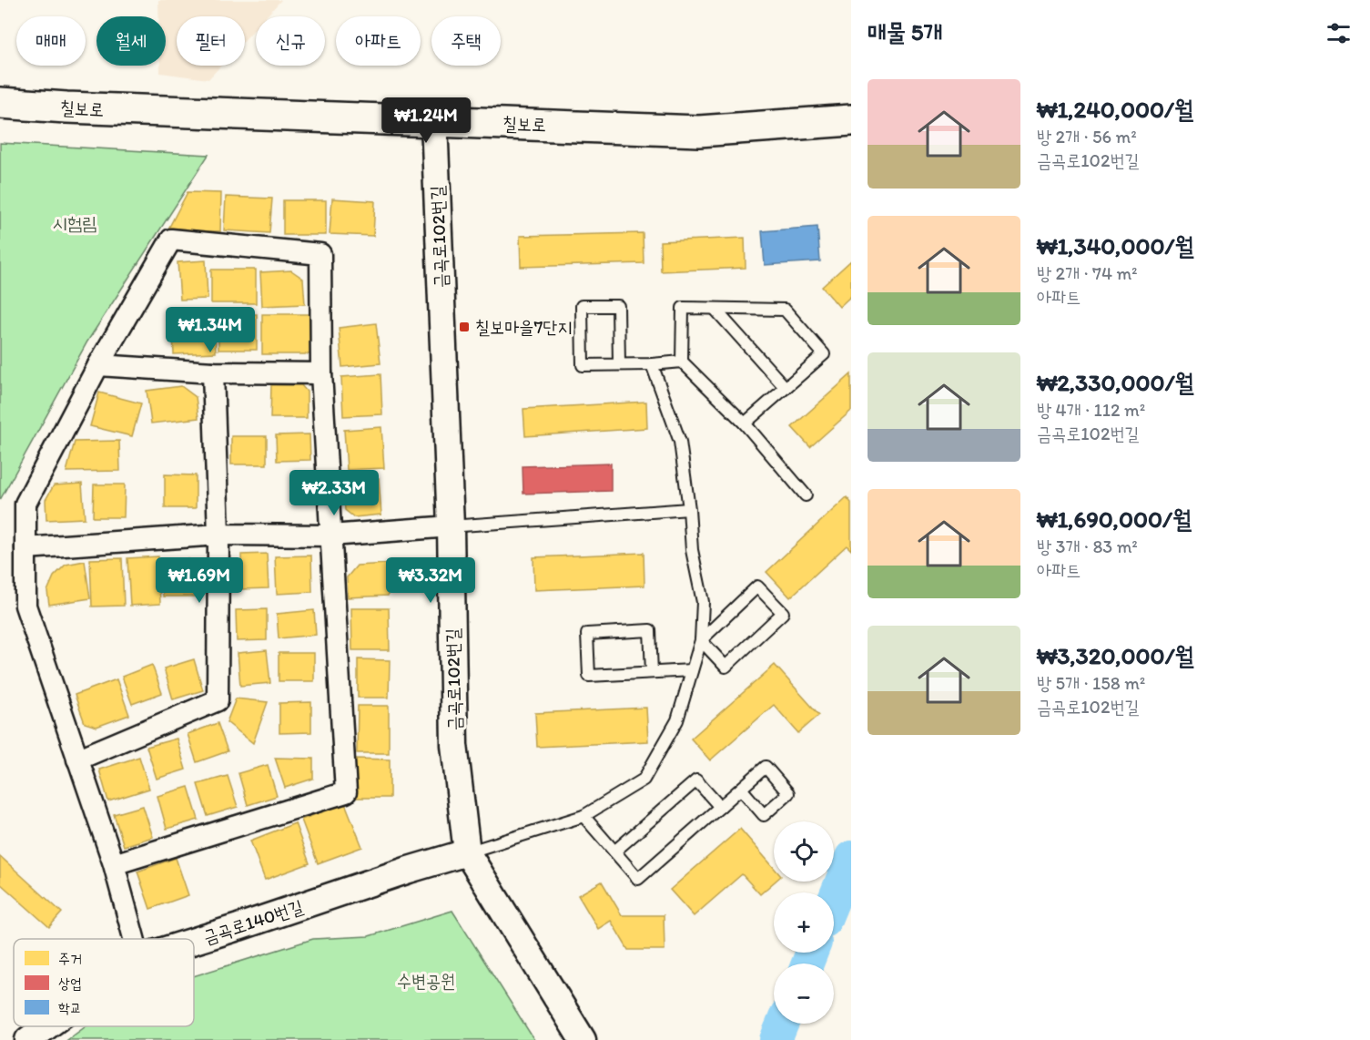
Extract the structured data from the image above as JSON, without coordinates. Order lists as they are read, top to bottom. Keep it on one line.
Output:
{"streets":{"main road":["칠보로"],"street":["금곡로102번길","금곡로140번길"]},"crossings":[["칠보로","금곡로102번길"],["금곡로102번길","금곡로140번길"]],"parks":["시험림","수변공원"],"places":{"transit":["칠보마을7단지"]},"legend":["주거","상업","학교"],"page":{"heading":"매물 5개","chip":["매매","월세","필터","신규","아파트","주택"],"list":[{"name":"₩1,240,000/월","note":"방 2개 · 56 m² · 금곡로102번길"},{"name":"₩1,340,000/월","note":"방 2개 · 74 m² · 아파트"},{"name":"₩2,330,000/월","note":"방 4개 · 112 m² · 금곡로102번길"},{"name":"₩1,690,000/월","note":"방 3개 · 83 m² · 아파트"},{"name":"₩3,320,000/월","note":"방 5개 · 158 m² · 금곡로102번길"}],"price":["₩1.24M","₩1.34M","₩2.33M","₩1.69M","₩3.32M"],"map_buttons":["+","−"]}}
